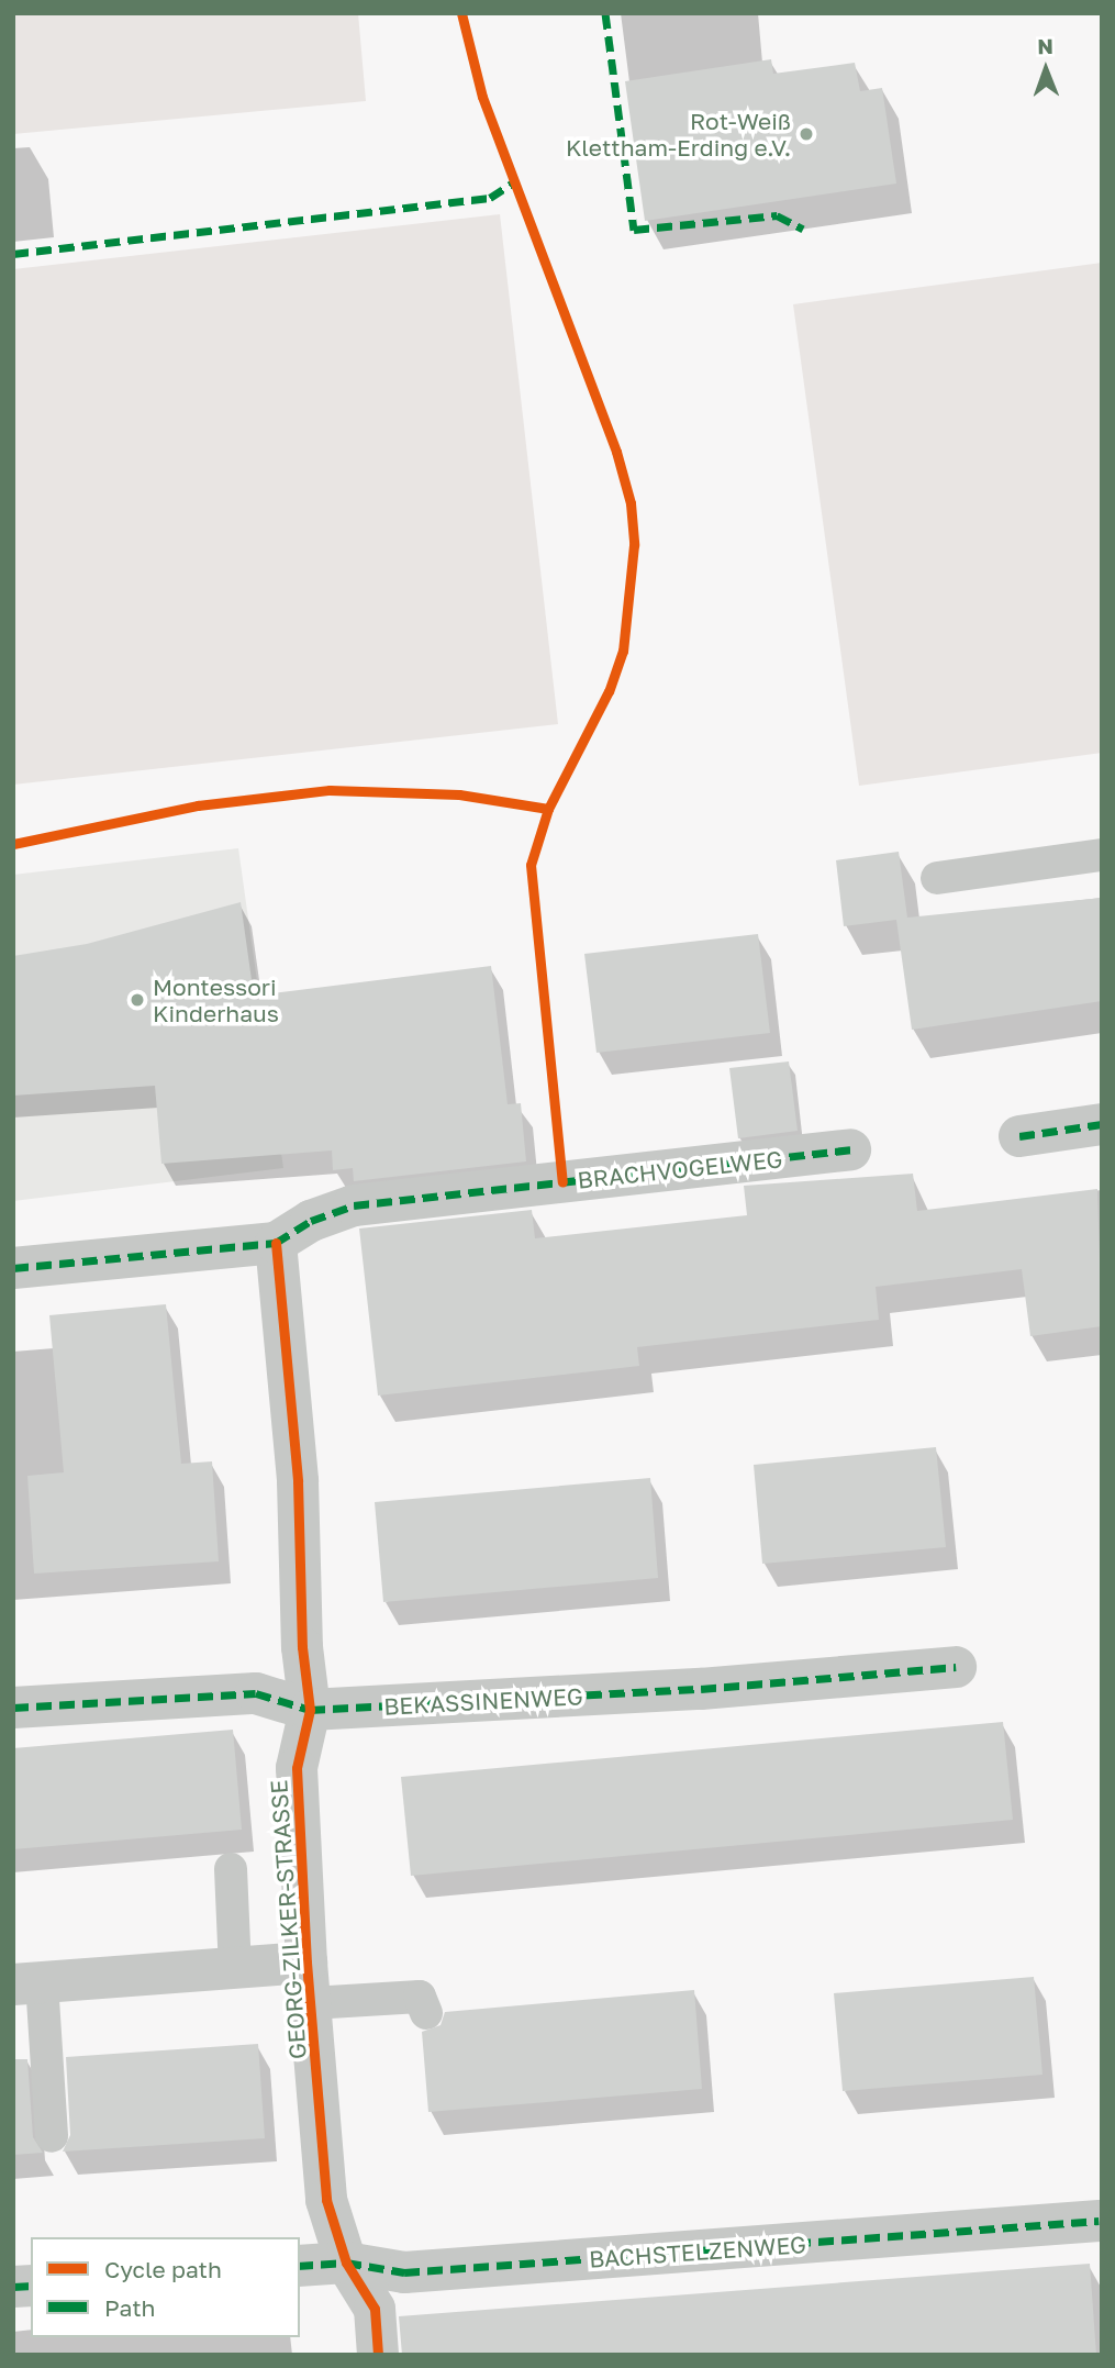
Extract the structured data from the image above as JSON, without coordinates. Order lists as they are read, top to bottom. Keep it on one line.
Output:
{"streets":{"street":["BRACHVOGELWEG","BEKASSINENWEG","GEORG-ZILKER-STRASSE","BACHSTELZENWEG"]},"crossings":[["BRACHVOGELWEG","GEORG-ZILKER-STRASSE"],["BEKASSINENWEG","GEORG-ZILKER-STRASSE"],["GEORG-ZILKER-STRASSE","BACHSTELZENWEG"]],"places":["Rot-Weiß Klettham-Erding e.V.","Montessori Kinderhaus"],"legend":["Cycle path","Path"],"north":"top"}
